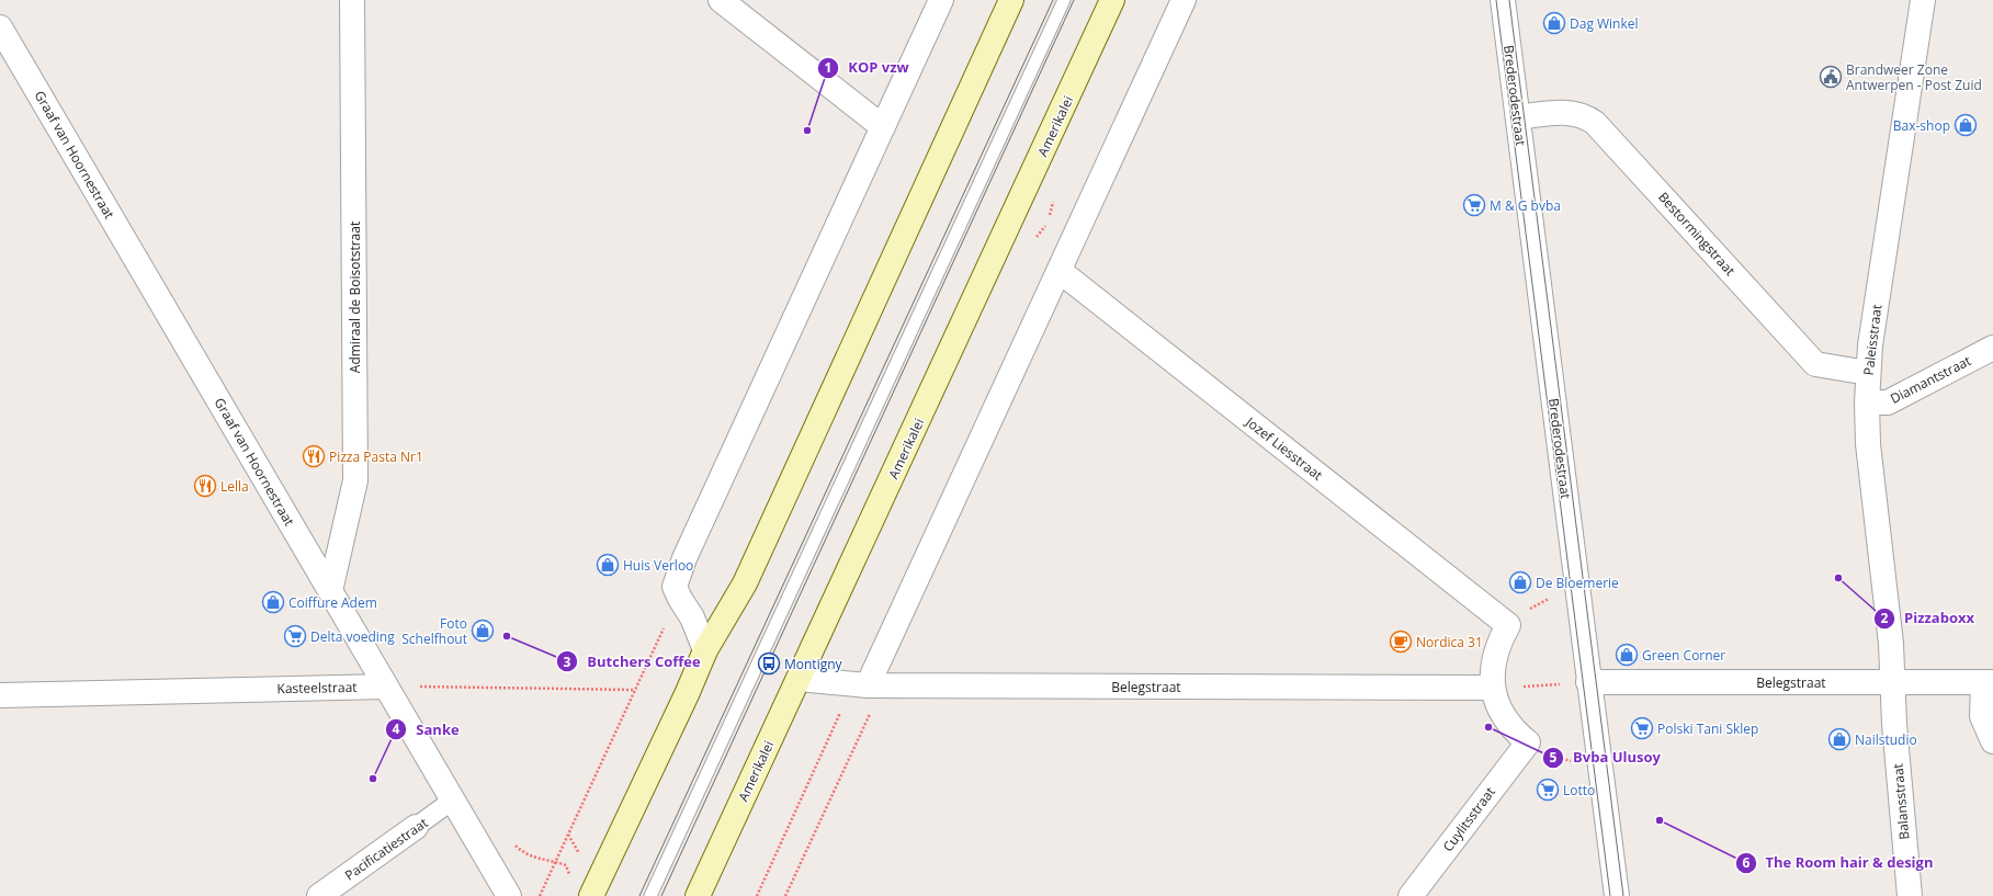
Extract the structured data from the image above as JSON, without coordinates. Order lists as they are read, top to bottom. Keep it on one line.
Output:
{"streets":{"main road":["Amerikalei"],"street":["Brederodestraat","Graaf van Hoornestraat","Bestormingstraat","Admiraal de Boisotstraat","Paleisstraat","Diamantstraat","Jozef Liesstraat","Belegstraat","Kasteelstraat","Balansstraat","Cuylitsstraat","Pacificatiestraat"]},"crossings":[["Brederodestraat","Bestormingstraat"],["Brederodestraat","Belegstraat"],["Amerikalei","Belegstraat"],["Graaf van Hoornestraat","Admiraal de Boisotstraat"],["Graaf van Hoornestraat","Kasteelstraat"],["Graaf van Hoornestraat","Pacificatiestraat"],["Bestormingstraat","Paleisstraat"],["Paleisstraat","Diamantstraat"],["Paleisstraat","Belegstraat"],["Paleisstraat","Balansstraat"],["Belegstraat","Balansstraat"]],"places":{"shop":["Dag Winkel","Bax-shop","Huis Verloo","De Bloemerie","Coiffure Adem","Foto Schelfhout","Green Corner","Nailstudio"],"public building":["Brandweer Zone Antwerpen - Post Zuid"],"other":["KOP vzw","Pizzaboxx","Butchers Coffee","Bvba Ulusoy","Sanke","The Room hair & design"],"supermarket":["M & G bvba","Delta voeding","Polski Tani Sklep","Lotto"],"restaurant":["Pizza Pasta Nr1","Lella"],"cafe":["Nordica 31"],"bus stop":["Montigny"]}}
